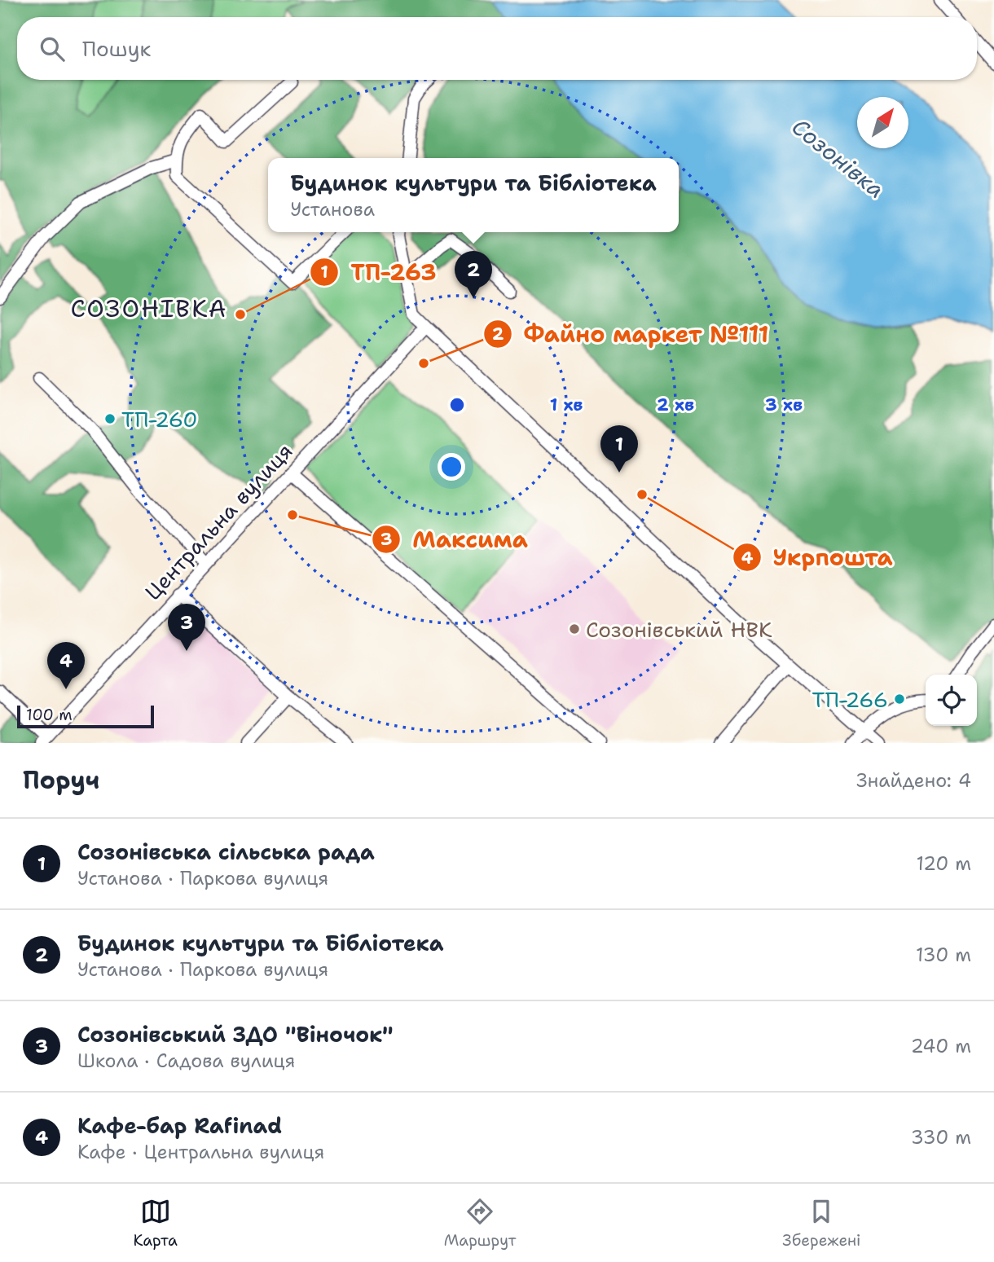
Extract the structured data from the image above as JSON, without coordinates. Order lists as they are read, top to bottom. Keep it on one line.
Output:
{"streets":{"street":["Центральна вулиця"]},"districts":["СОЗОНІВКА"],"water":["Созонівка"],"places":["ТП-263","Файно маркет №111","ТП-260","Укрпошта","Максима","Созонівський НВК","ТП-266"],"scale_bar":"100 m","north":"top right","page":{"search":"Пошук","popup":["Будинок культури та Бібліотека","Установа"],"pins":["2","1","3","4"],"scale":"100 m","heading":["Поруч","Знайдено: 4"],"list":[{"mark":"1","name":"Созонівська сільська рада","note":"Установа · Паркова вулиця","value":"120 m"},{"mark":"2","name":"Будинок культури та Бібліотека","note":"Установа · Паркова вулиця","value":"130 m"},{"mark":"3","name":"Созонівський ЗДО \"Віночок\"","note":"Школа · Садова вулиця","value":"240 m"},{"mark":"4","name":"Кафе-бар Rafinad","note":"Кафе · Центральна вулиця","value":"330 m"}],"nav":["Карта","Маршрут","Збережені"]},"rings":["1 хв","2 хв","3 хв"]}
